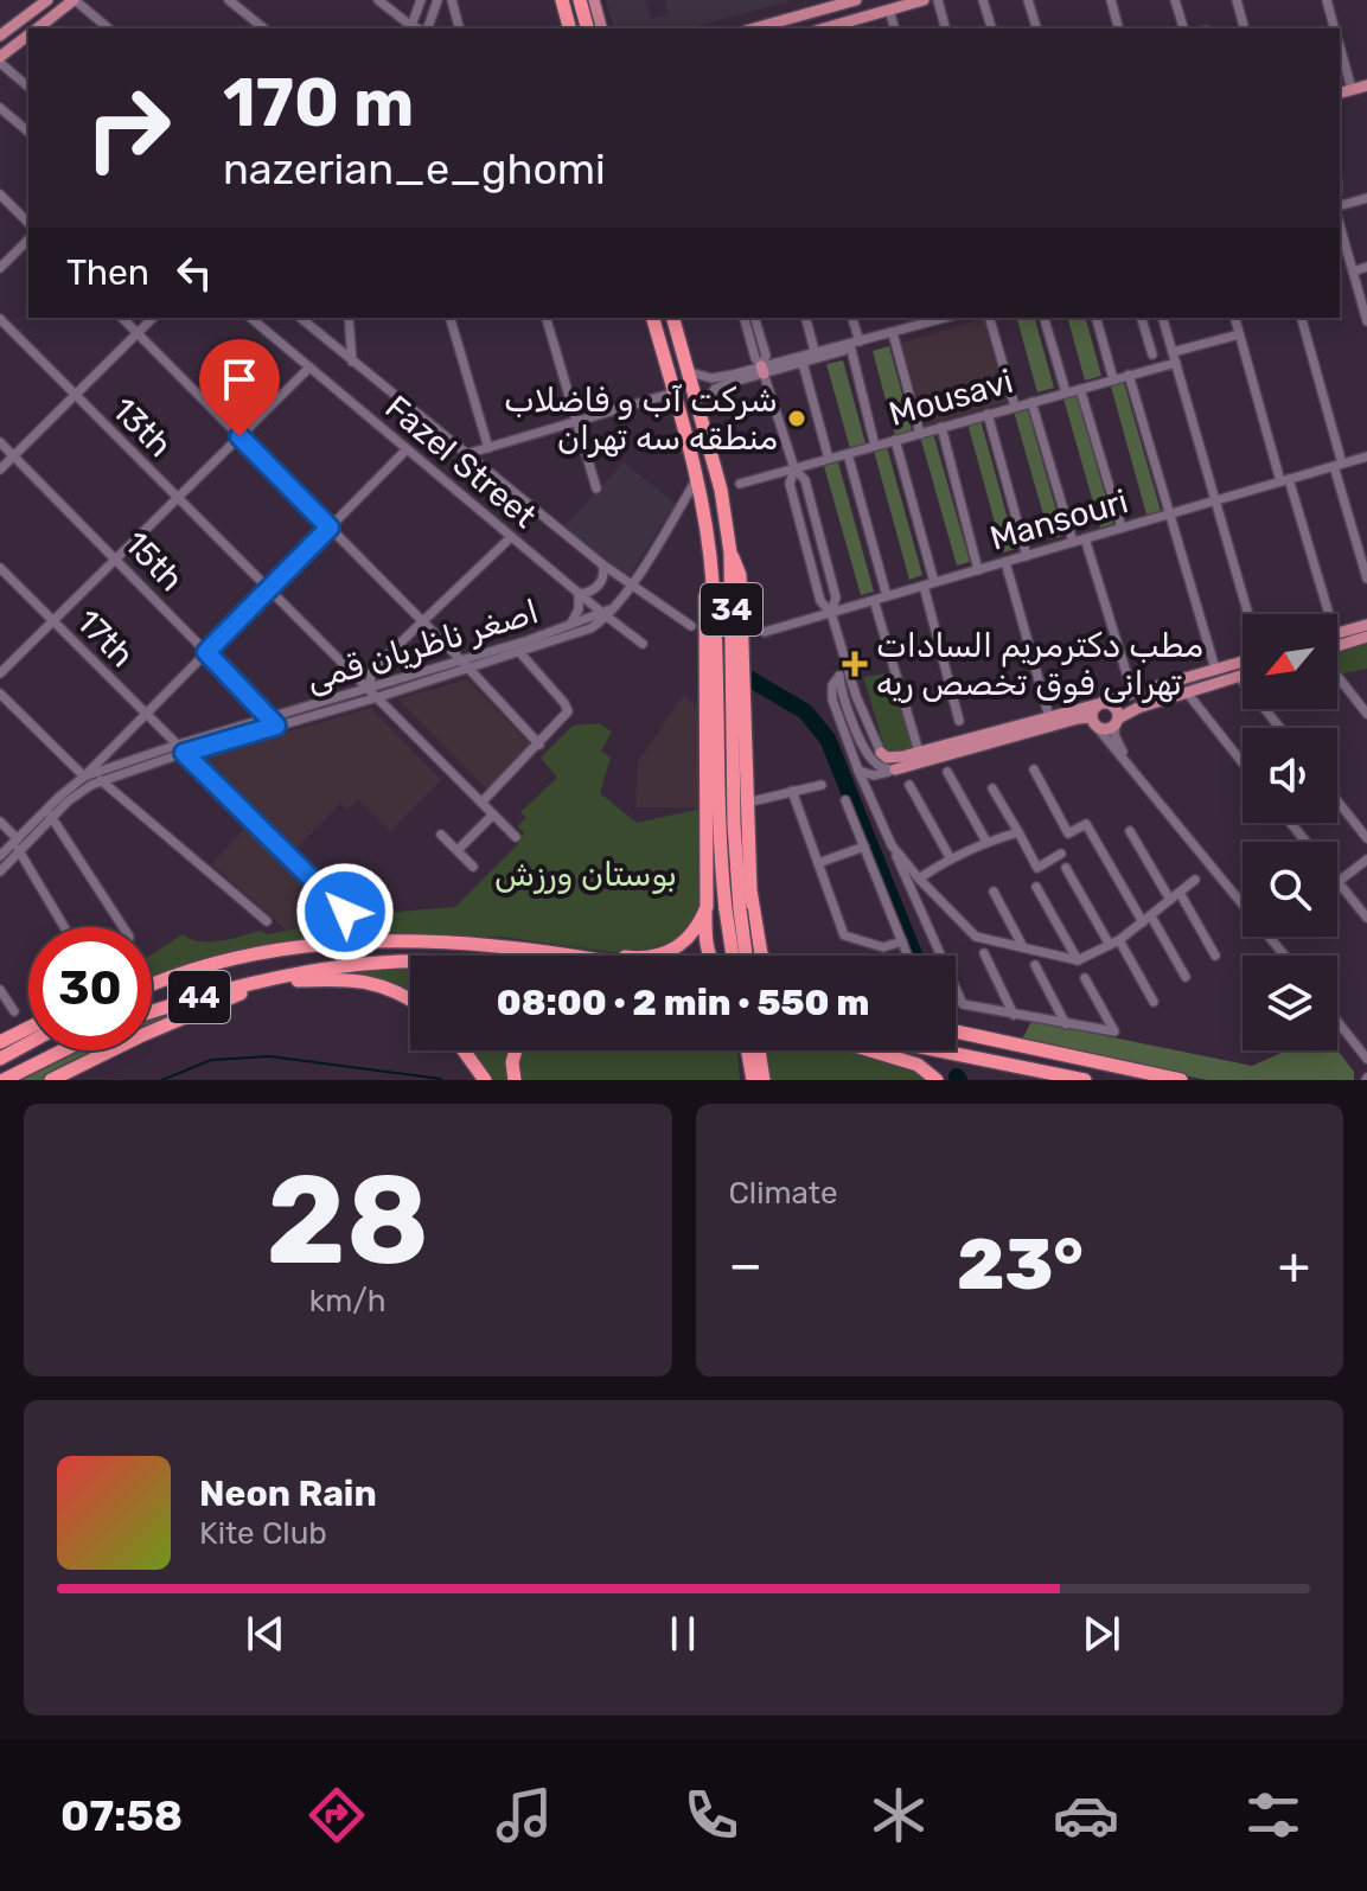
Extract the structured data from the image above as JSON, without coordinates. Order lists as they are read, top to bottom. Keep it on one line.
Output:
{"streets":{"highway":["34","44"],"street":["Mousavi","13th","Fazel Street","Mansouri","15th","17th","اصغر ناظریان قمی"]},"crossings":[["13th","اصغر ناظریان قمی"],["Fazel Street","اصغر ناظریان قمی"],["15th","اصغر ناظریان قمی"],["17th","اصغر ناظریان قمی"]],"parks":["بوستان ورزش"],"places":{"other":["شرکت آب و فاضلاب منطقه سه تهران"],"health":["مطب دكترمريم السادات تهرانی فوق تخصص ریه"]},"north":"bottom left","page":{"turn":["170 m","nazerian_e_ghomi"],"then":"Then","limit":"30","trip":"08:00 · 2 min · 550 m","tile":[["28","km/h"],"Climate"],"heat":["−","23°","+"],"song":["Neon Rain","Kite Club"],"tabs":"07:58"}}
